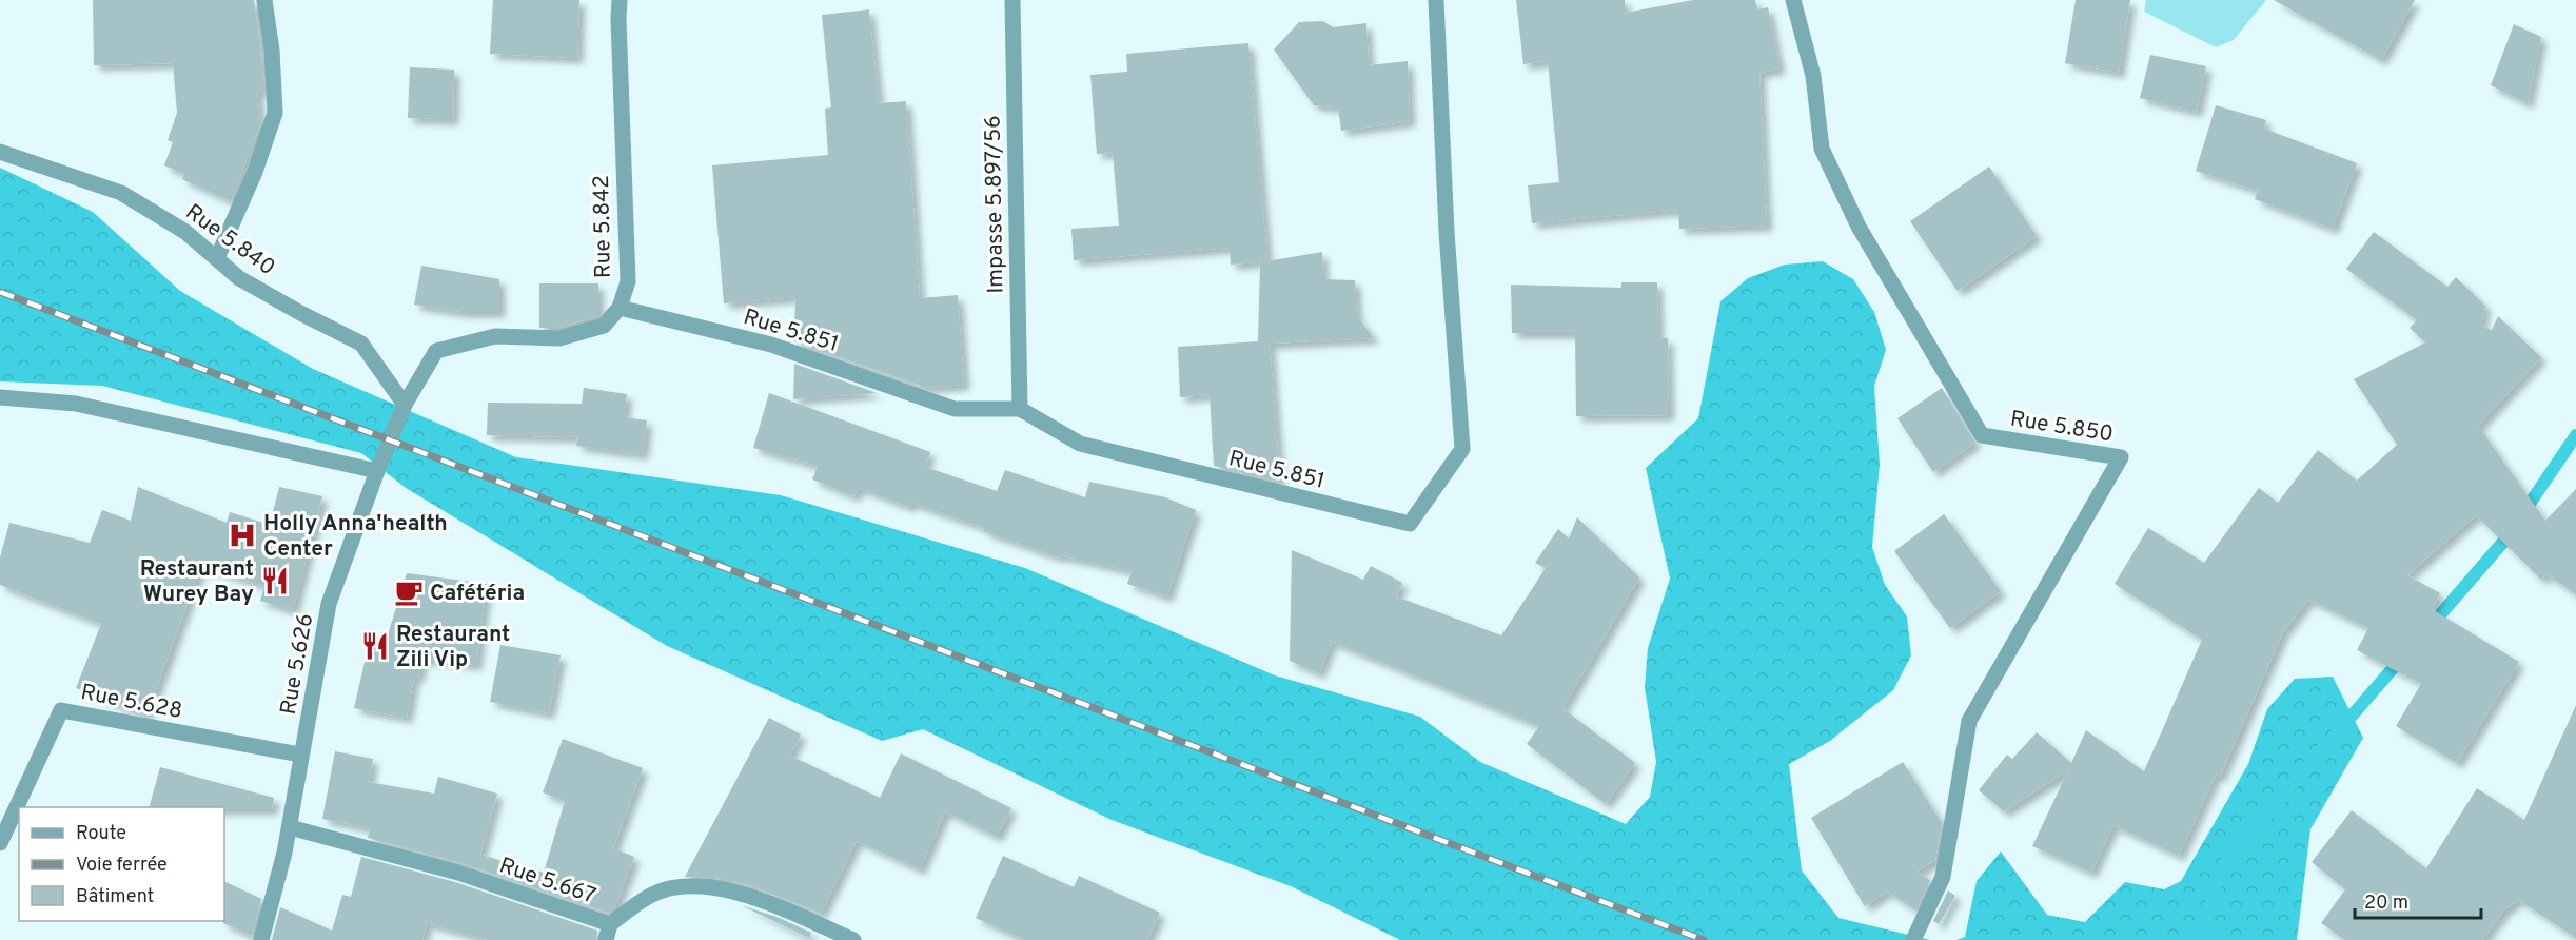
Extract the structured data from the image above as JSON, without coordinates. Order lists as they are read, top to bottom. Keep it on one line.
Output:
{"streets":{"street":["Impasse 5.897/56","Rue 5.842","Rue 5.840","Rue 5.851","Rue 5.850","Rue 5.626","Rue 5.628","Rue 5.667"]},"crossings":[["Impasse 5.897/56","Rue 5.851"],["Rue 5.842","Rue 5.840"],["Rue 5.842","Rue 5.851"],["Rue 5.842","Rue 5.626"],["Rue 5.840","Rue 5.626"],["Rue 5.626","Rue 5.628"],["Rue 5.626","Rue 5.667"]],"places":{"hospital":["Holly Anna'health Center"],"restaurant":["Restaurant Wurey Bay","Restaurant Zili Vip"],"cafe":["Cafétéria"]},"legend":["Route","Voie ferrée","Bâtiment"],"scale_bar":"20 m"}
